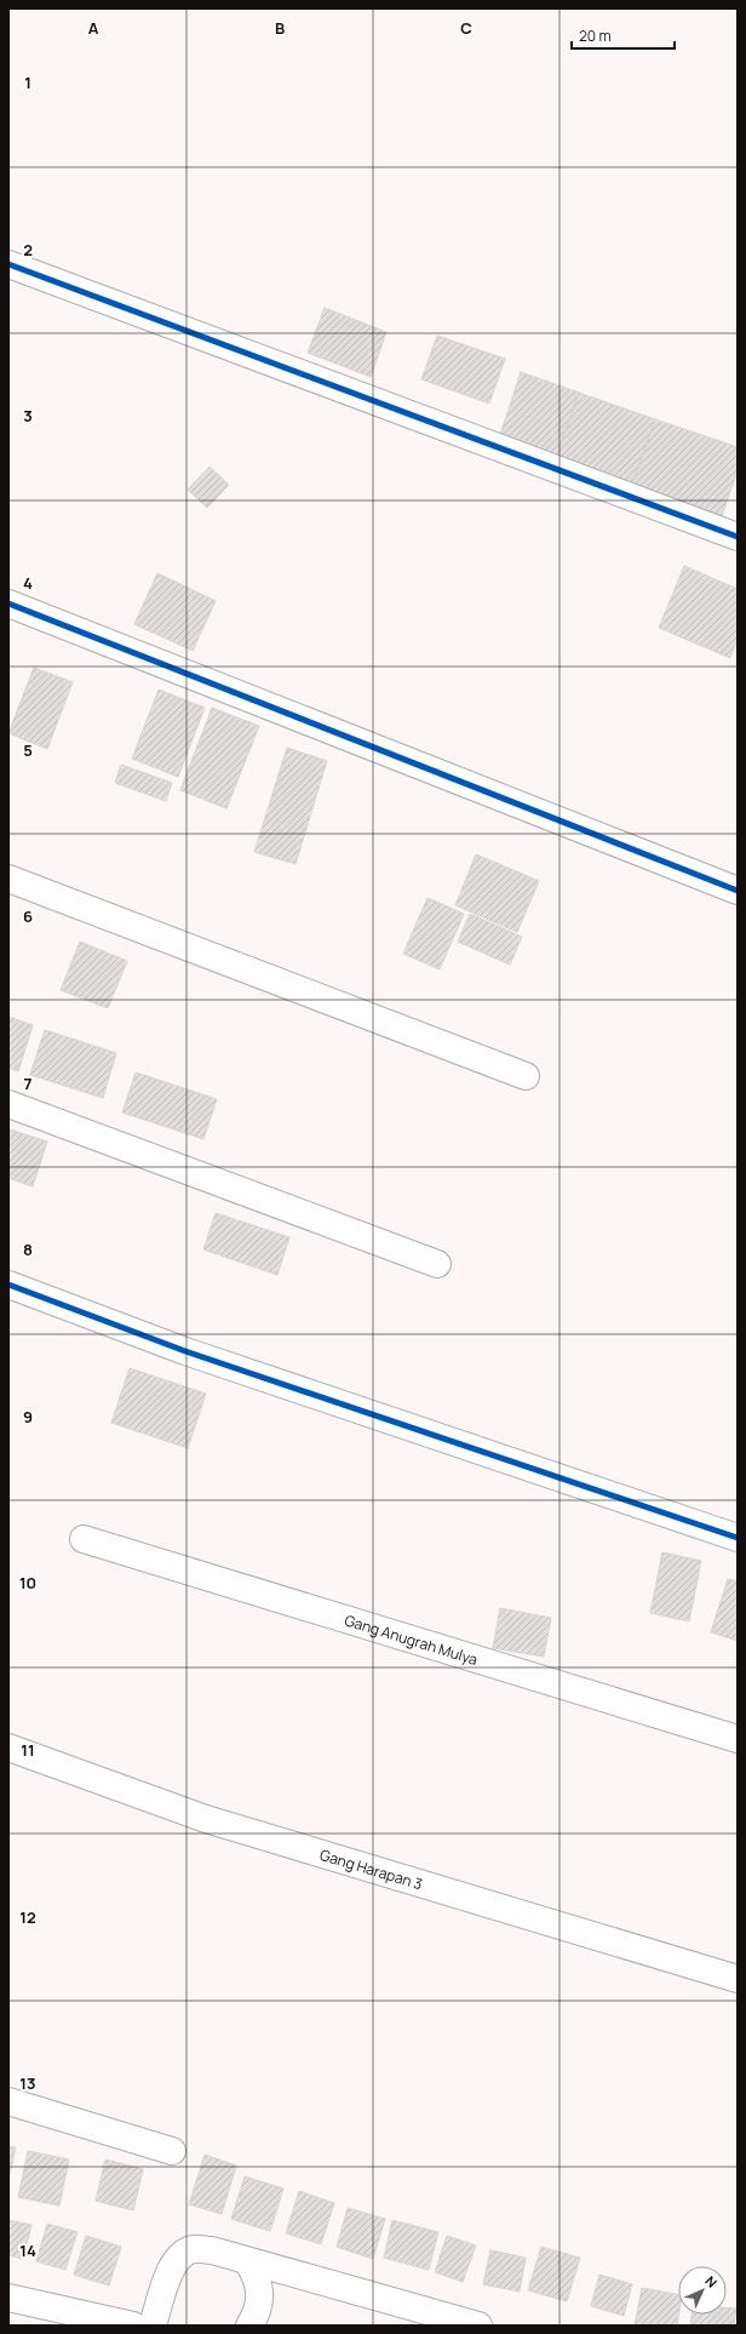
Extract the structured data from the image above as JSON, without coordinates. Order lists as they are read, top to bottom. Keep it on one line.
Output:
{"streets":{"street":["Gang Anugrah Mulya","Gang Harapan 3"]},"scale_bar":"20 m","north":"top right","grid":{"columns":["A","B","C"],"rows":["1","2","3","4","5","6","7","8","9","10","11","12","13","14"]}}
